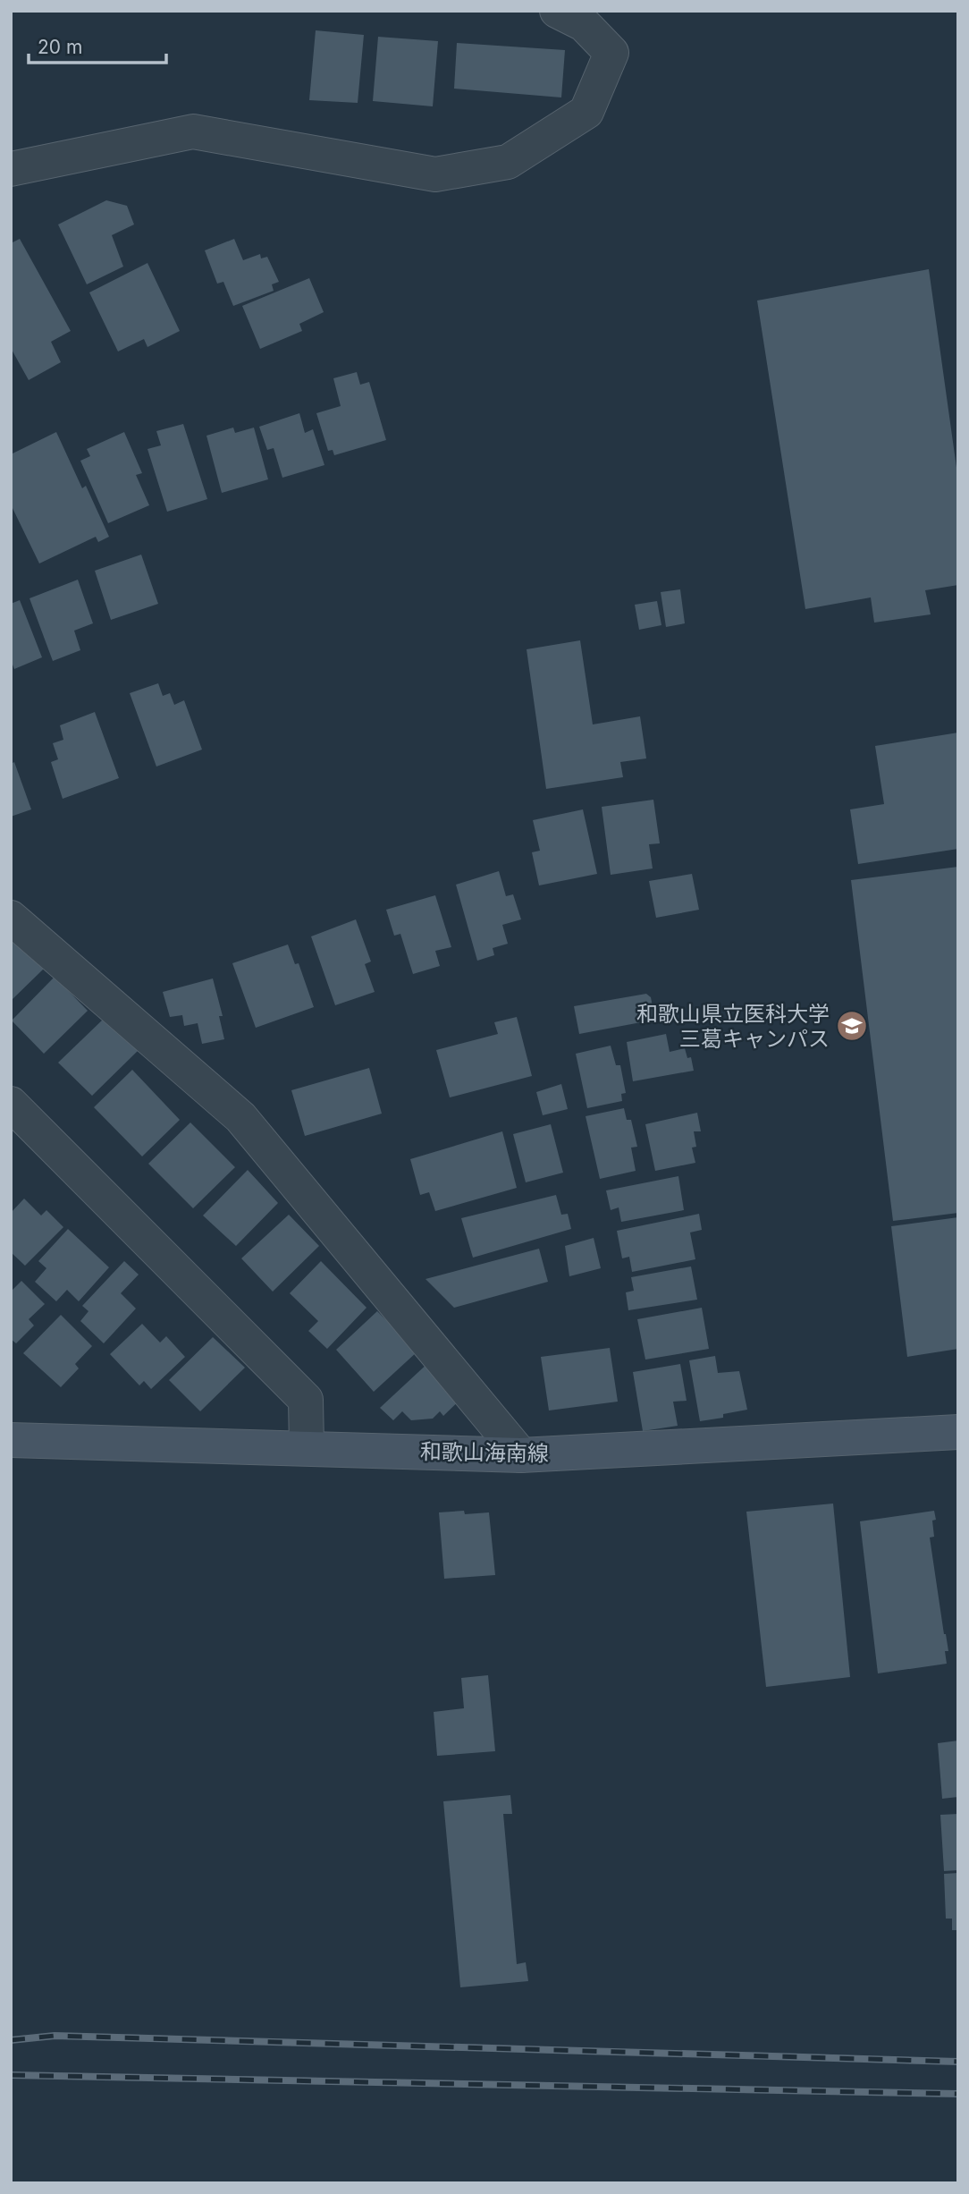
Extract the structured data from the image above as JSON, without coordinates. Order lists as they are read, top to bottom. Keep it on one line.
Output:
{"streets":{"main road":["和歌山海南線"]},"places":{"school or university":["和歌山県立医科大学 三葛キャンパス"]},"scale_bar":"20 m"}
